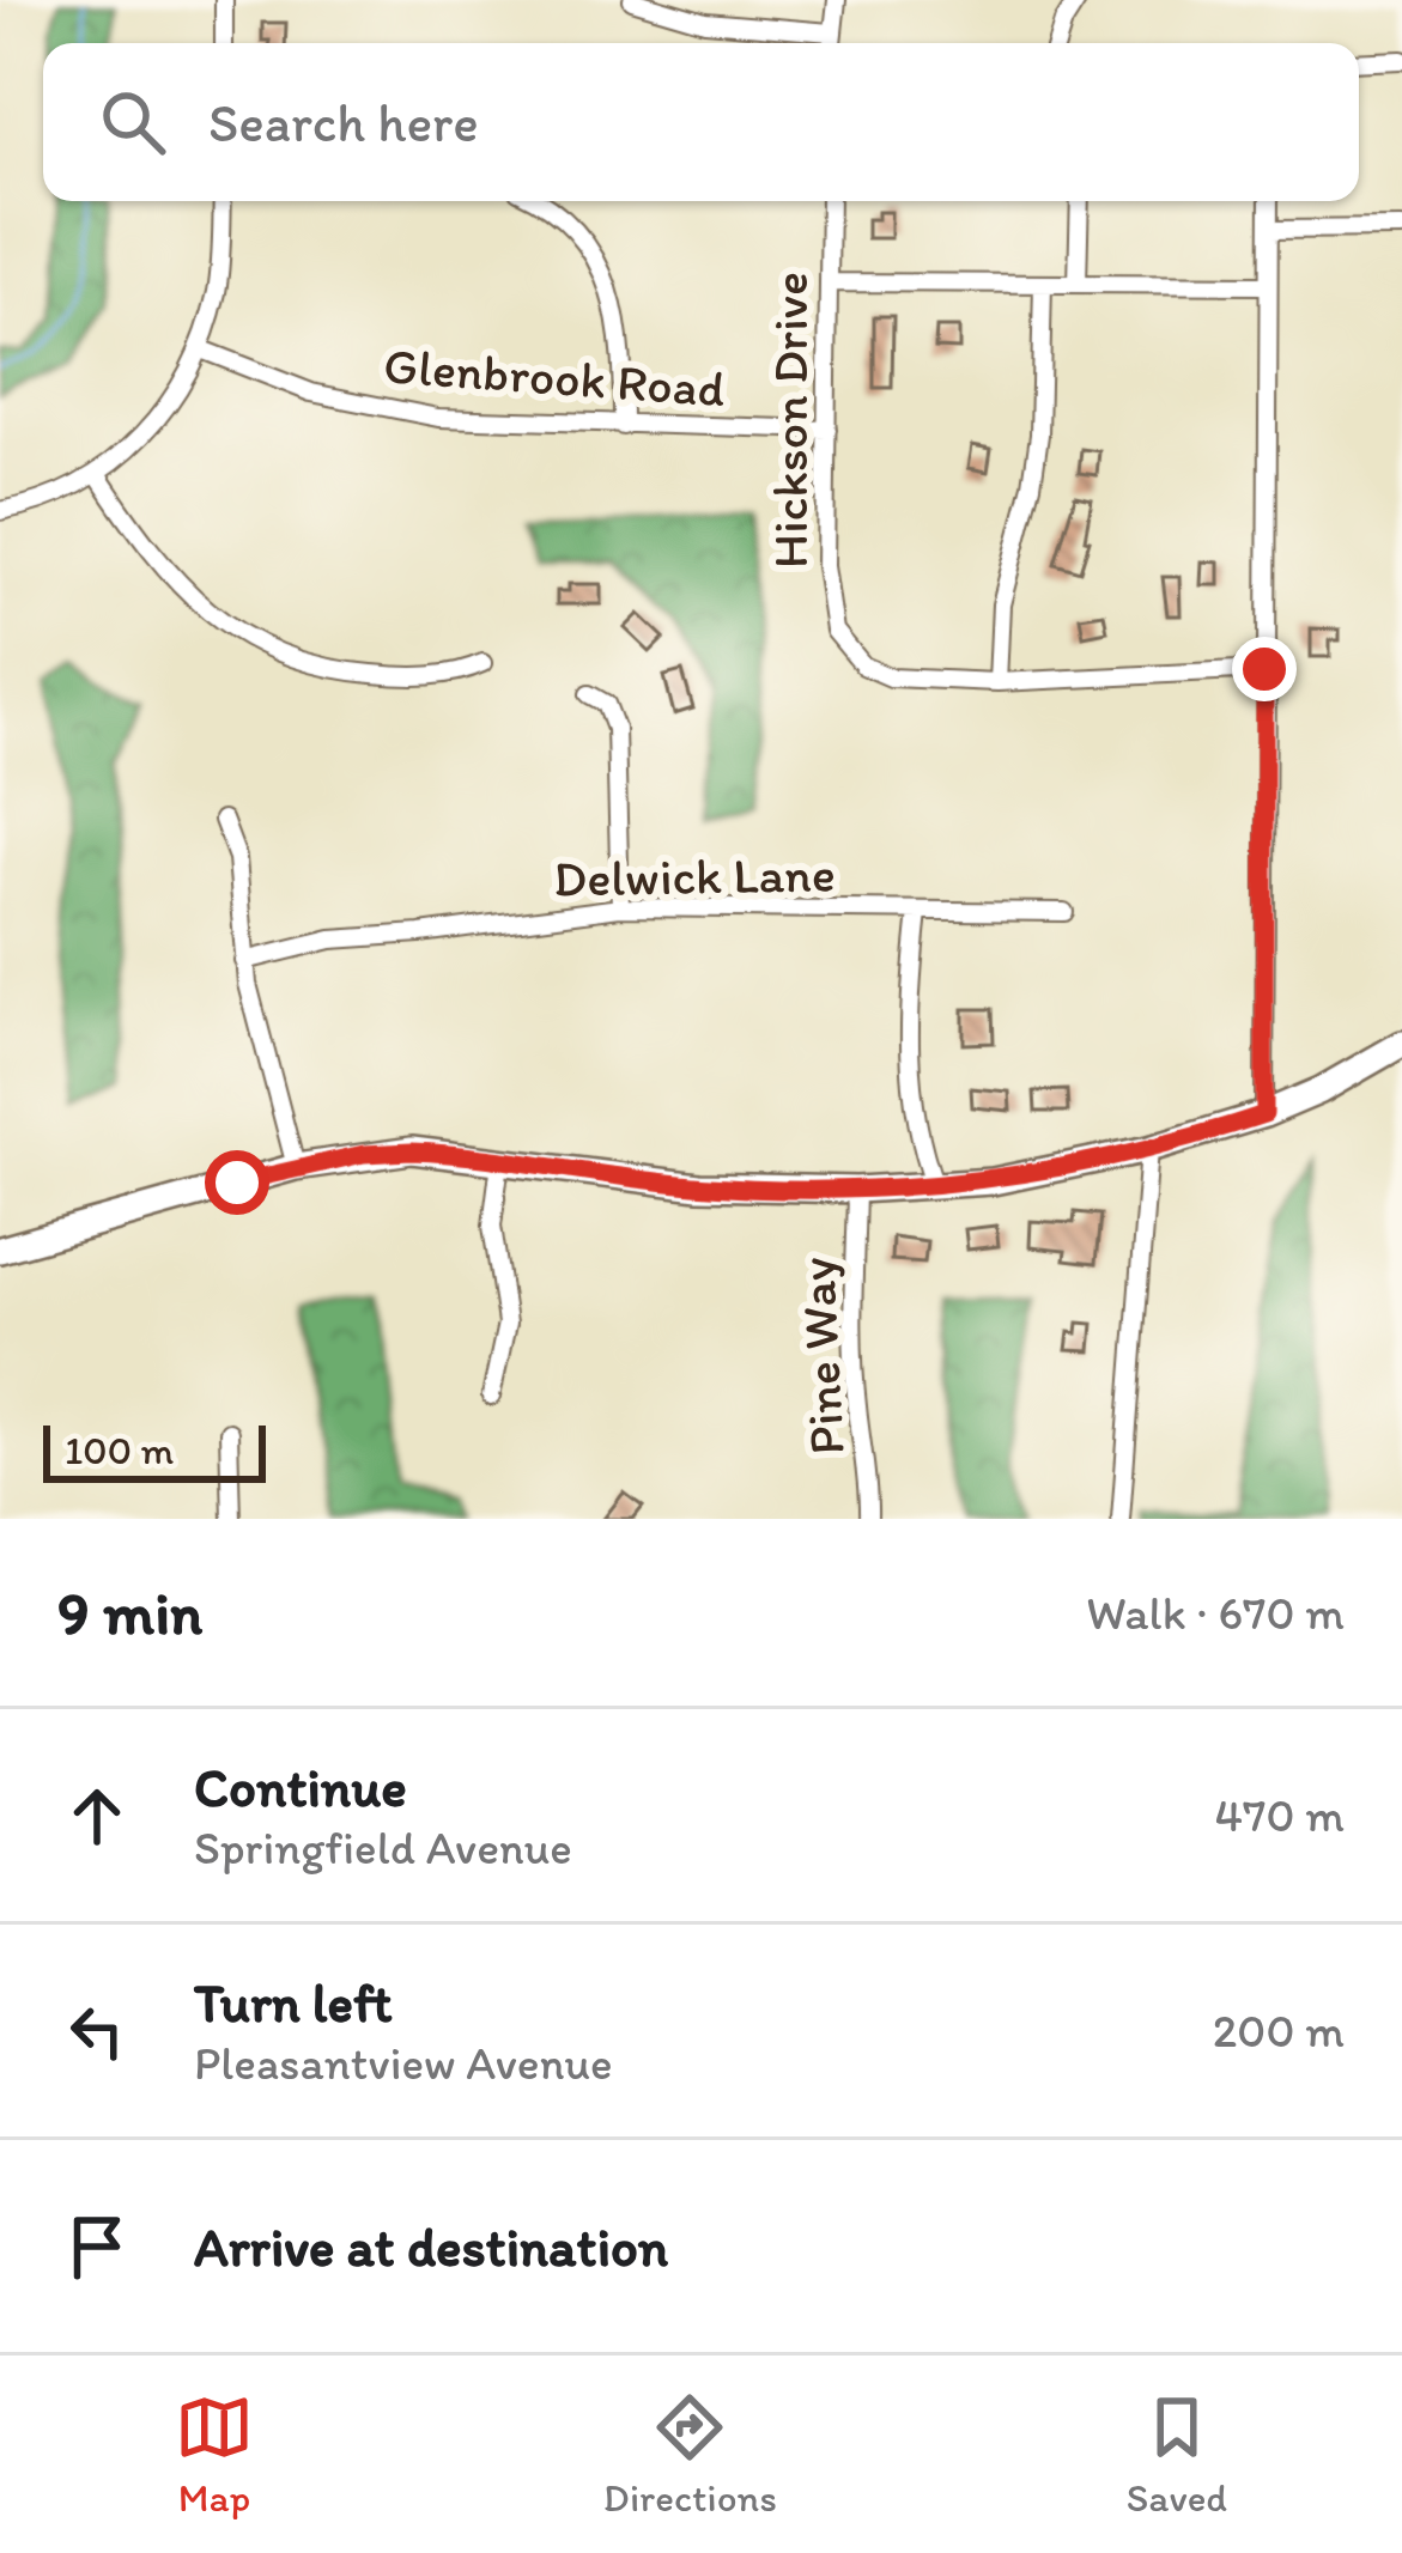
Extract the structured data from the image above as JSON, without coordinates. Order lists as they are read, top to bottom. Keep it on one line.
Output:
{"streets":{"street":["Glenbrook Road","Hickson Drive","Delwick Lane","Pine Way"]},"crossings":[["Glenbrook Road","Hickson Drive"]],"scale_bar":"100 m","page":{"search":"Search here","scale":"100 m","heading":["9 min","Walk · 670 m"],"list":[["Continue","Springfield Avenue","470 m"],["Turn left","Pleasantview Avenue","200 m"],"Arrive at destination"],"nav":["Map","Directions","Saved"]}}
